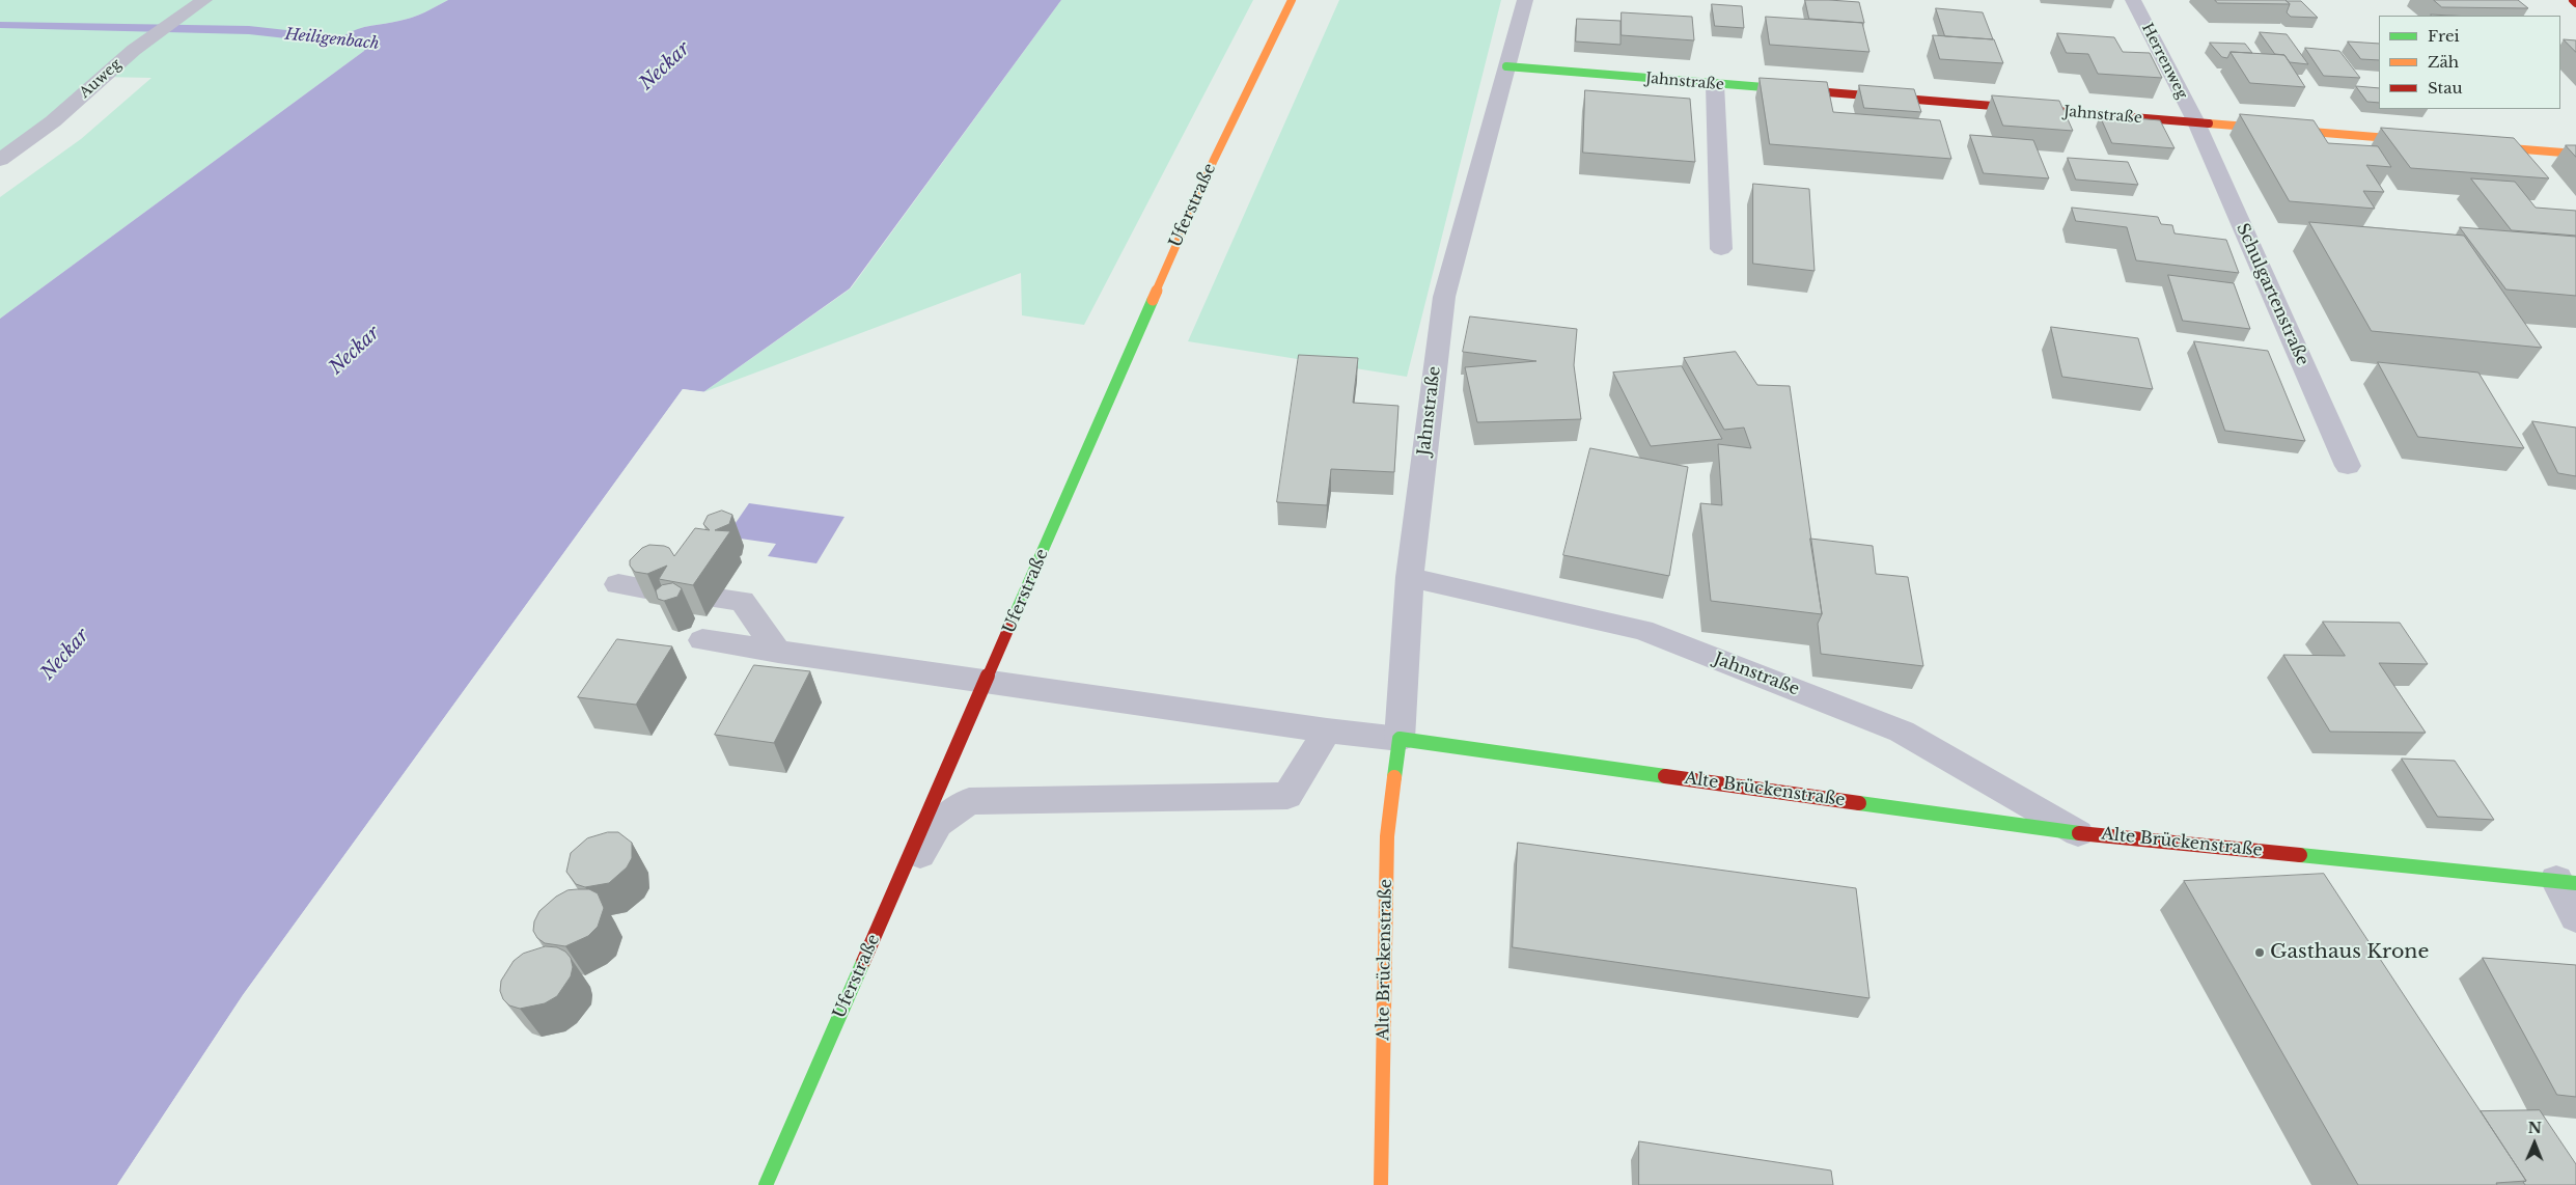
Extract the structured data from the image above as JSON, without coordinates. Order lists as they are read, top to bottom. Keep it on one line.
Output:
{"streets":{"street":["Herrenweg","Auweg","Jahnstraße","Uferstraße","Schulgartenstraße","Alte Brückenstraße"]},"crossings":[["Herrenweg","Jahnstraße"],["Herrenweg","Schulgartenstraße"],["Jahnstraße","Schulgartenstraße"],["Jahnstraße","Alte Brückenstraße"]],"water":["Heiligenbach","Neckar"],"places":["Gasthaus Krone"],"legend":["Frei","Zäh","Stau"],"north":"top"}
